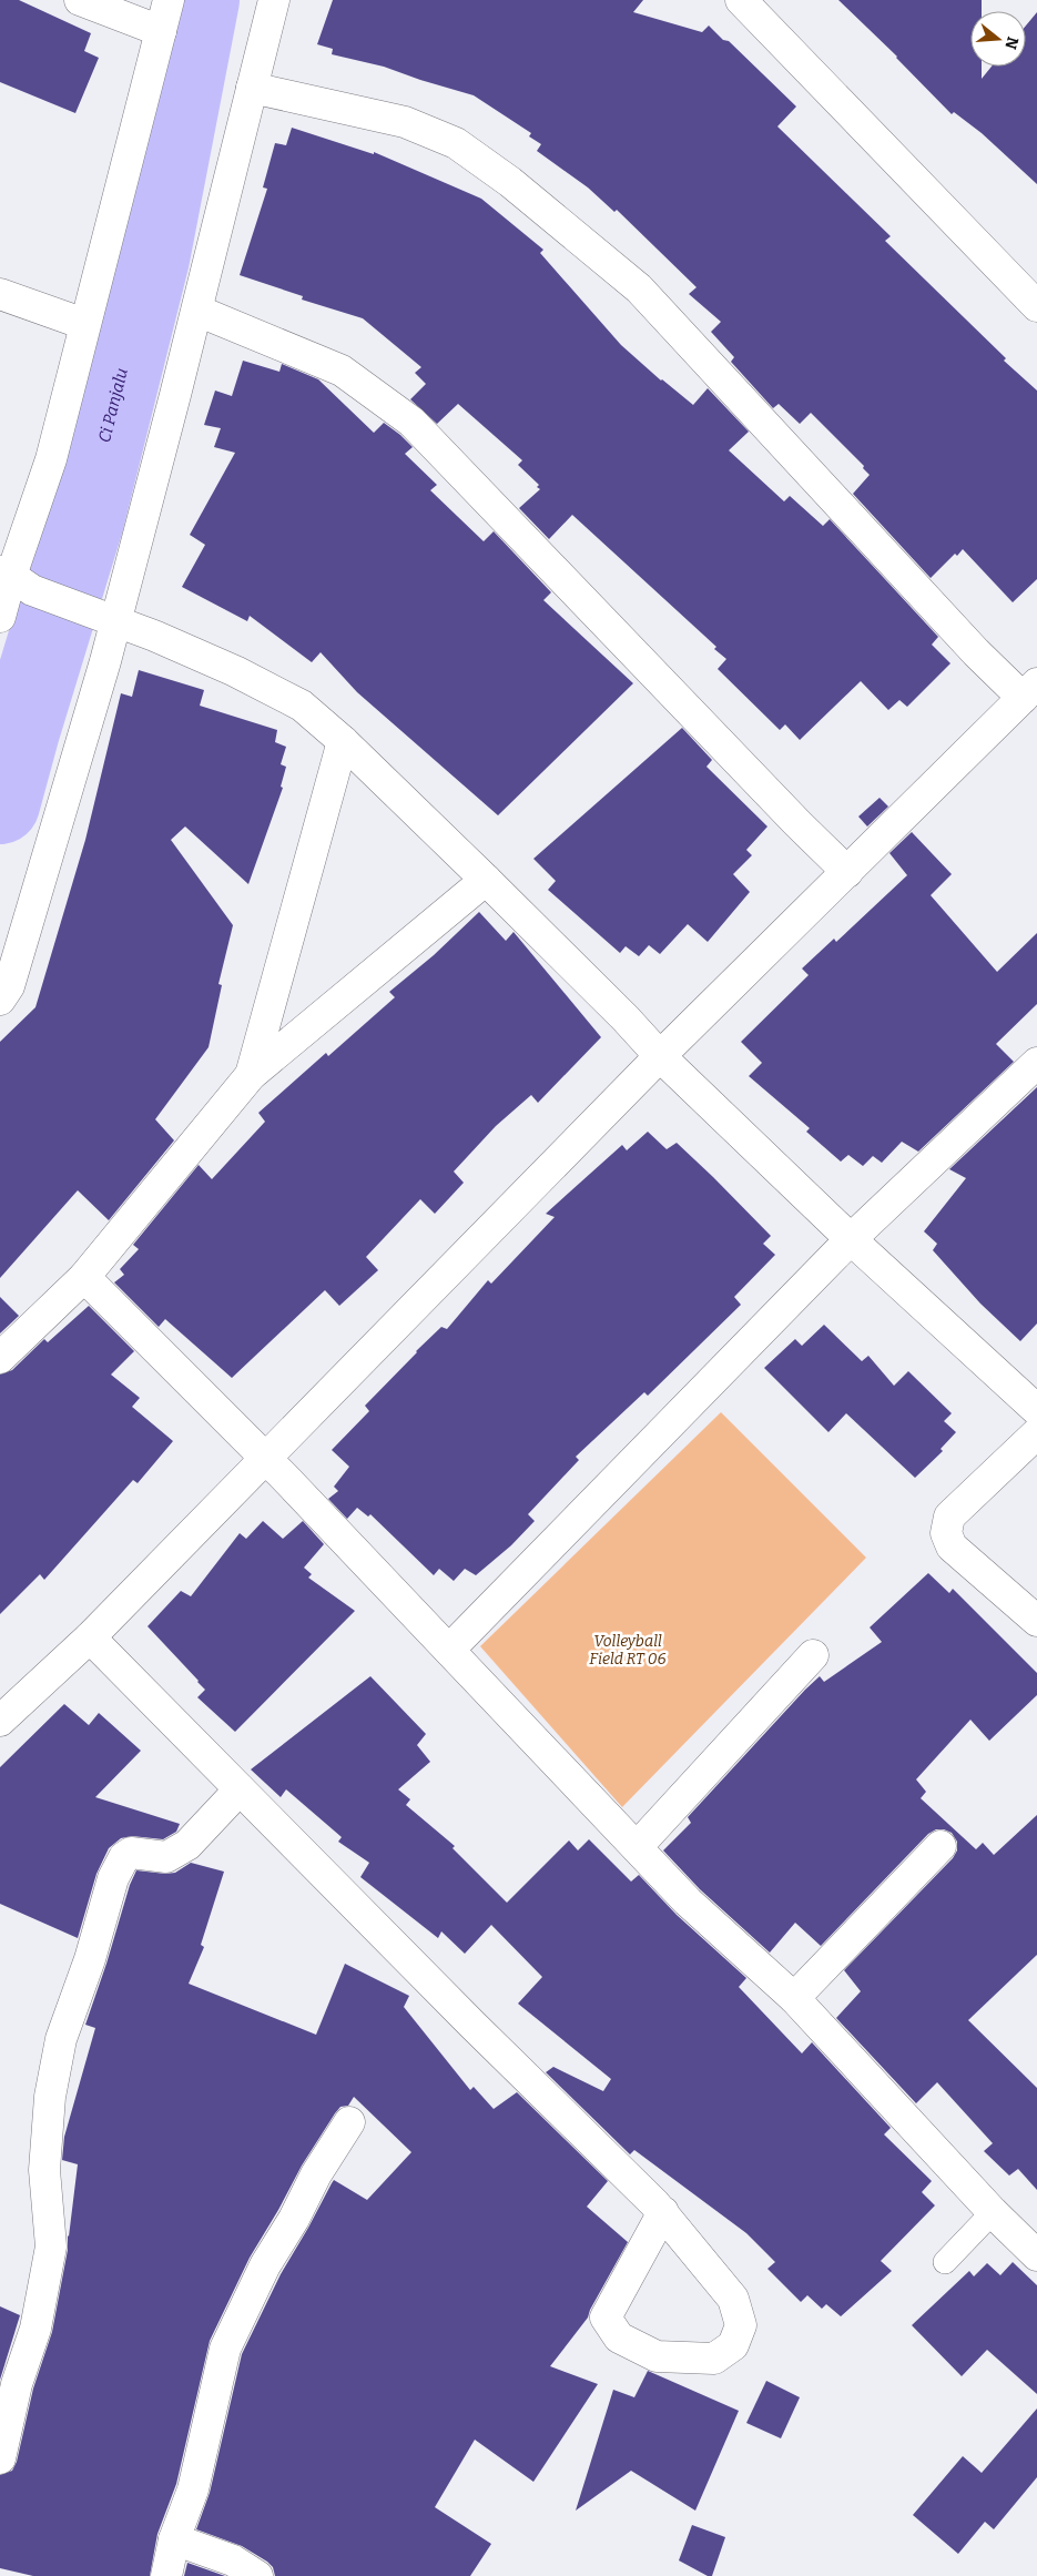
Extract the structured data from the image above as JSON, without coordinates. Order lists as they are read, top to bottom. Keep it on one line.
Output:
{"water":["Ci Panjalu"],"parks":["Volleyball Field RT 06"],"north":"right"}
